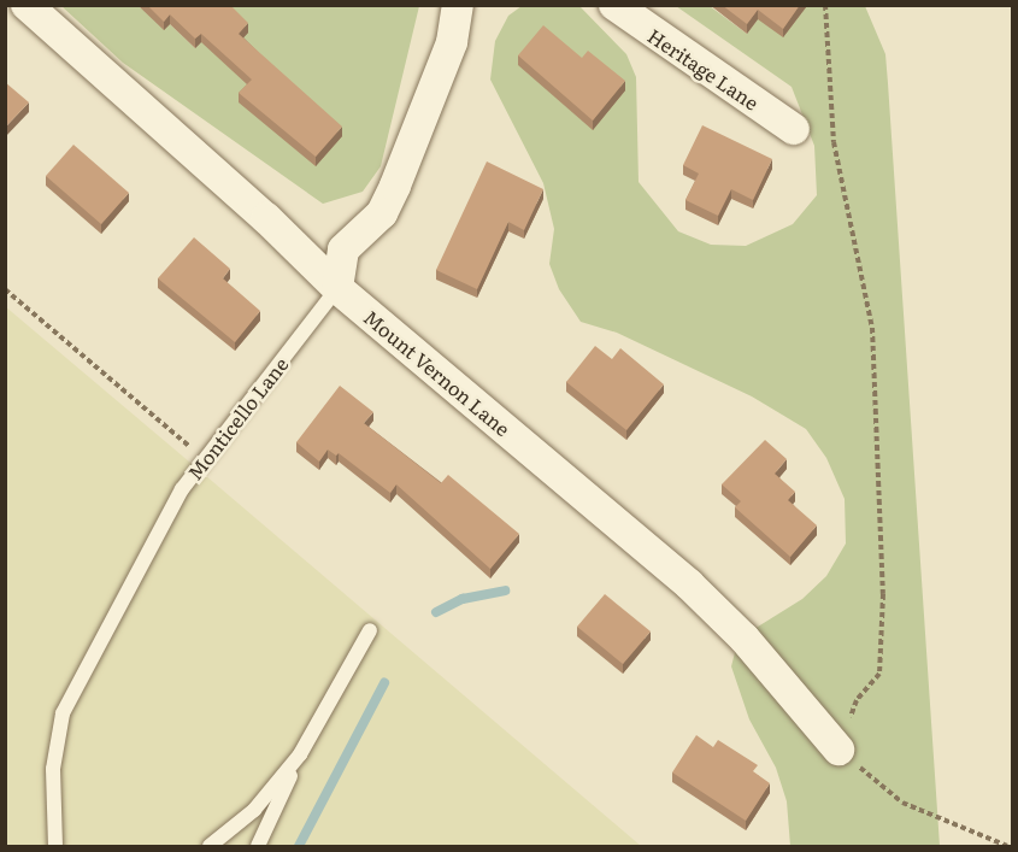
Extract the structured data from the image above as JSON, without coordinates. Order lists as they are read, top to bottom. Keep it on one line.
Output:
{"streets":{"street":["Heritage Lane","Mount Vernon Lane","Monticello Lane"]},"crossings":[["Mount Vernon Lane","Monticello Lane"]]}
